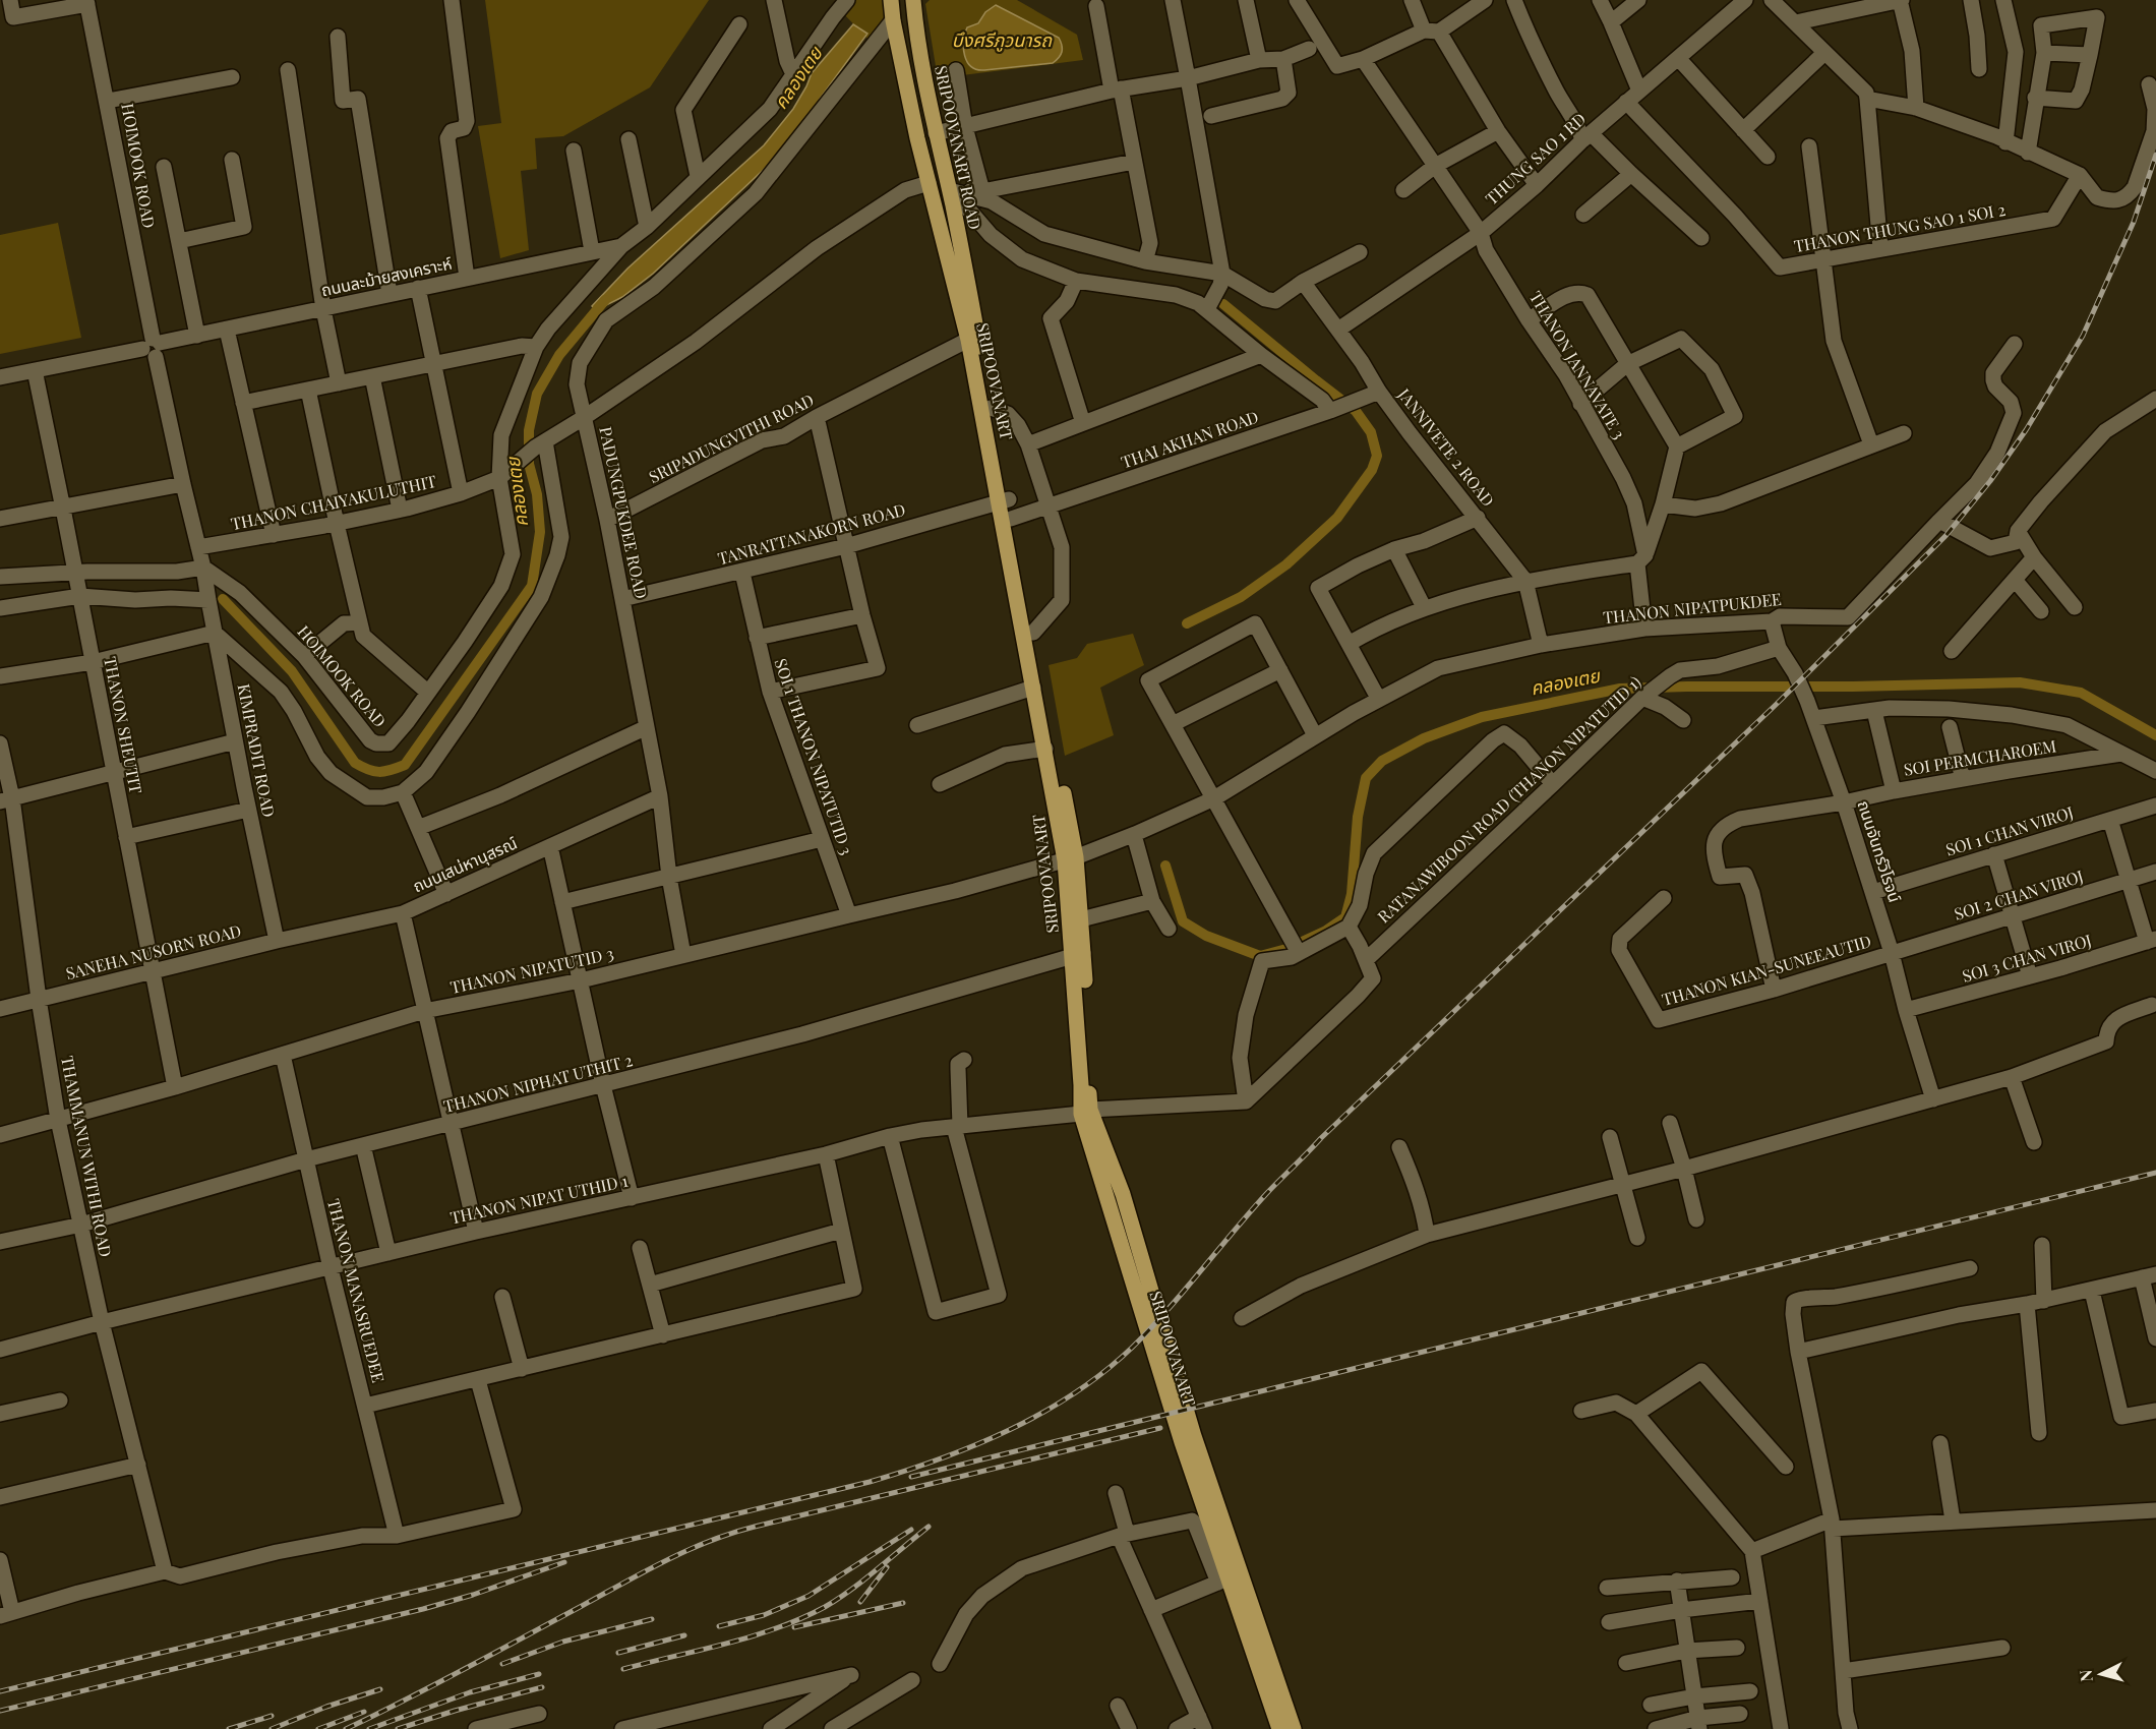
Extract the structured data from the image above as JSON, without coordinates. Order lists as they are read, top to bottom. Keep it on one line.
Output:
{"streets":{"main road":["SRIPOOVANART ROAD","SRIPOOVANART"],"street":["THUNG SAO 1 RD","HOIMOOK ROAD","THANON THUNG SAO 1 SOI 2","ถนนละม้ายสงเคราะห์","THANON JANNAVATE 3","SRIPADUNGVITHI ROAD","THAI AKHAN ROAD","JANNIVETE 2 ROAD","THANON CHAIYAKULUTHIT","PADUNGPUKDEE ROAD","TANRATTANAKORN ROAD","THANON NIPATPUKDEE","THANON SHEUTIT","KIMPRADIT ROAD","SOI 1 THANON NIPATUTID 3","SOI PERMCHAROEM","RATANAWIBOON ROAD (THANON NIPATUTID 1)","SOI 1 CHAN VIROJ","ถนนจันทร์วิโรจน์","ถนนเสน่หานุสรณ์","SOI 2 CHAN VIROJ","SANEHA NUSORN ROAD","SOI 3 CHAN VIROJ","THANON NIPATUTID 3","THANON KIAN-SUNEEAUTID","THANON NIPHAT UTHIT 2","THAMMANUN WITHI ROAD","THANON NIPAT UTHID 1","THANON MANASRUEDEE"]},"crossings":[["SRIPOOVANART ROAD","SRIPOOVANART"],["THUNG SAO 1 RD","THANON THUNG SAO 1 SOI 2"],["THUNG SAO 1 RD","THANON JANNAVATE 3"],["THUNG SAO 1 RD","JANNIVETE 2 ROAD"],["HOIMOOK ROAD","ถนนละม้ายสงเคราะห์"],["HOIMOOK ROAD","THANON CHAIYAKULUTHIT"],["HOIMOOK ROAD","KIMPRADIT ROAD"],["ถนนละม้ายสงเคราะห์","THANON SHEUTIT"],["THANON JANNAVATE 3","THANON NIPATPUKDEE"],["SRIPOOVANART","SRIPADUNGVITHI ROAD"],["SRIPOOVANART","THAI AKHAN ROAD"],["SRIPOOVANART","PADUNGPUKDEE ROAD"],["SRIPOOVANART","TANRATTANAKORN ROAD"],["SRIPOOVANART","THANON NIPATPUKDEE"],["SRIPOOVANART","THANON NIPATUTID 3"],["SRIPOOVANART","THANON NIPHAT UTHIT 2"],["SRIPOOVANART","THANON NIPAT UTHID 1"],["SRIPADUNGVITHI ROAD","PADUNGPUKDEE ROAD"],["THAI AKHAN ROAD","JANNIVETE 2 ROAD"],["JANNIVETE 2 ROAD","THANON NIPATPUKDEE"],["PADUNGPUKDEE ROAD","TANRATTANAKORN ROAD"],["PADUNGPUKDEE ROAD","ถนนเสน่หานุสรณ์"],["PADUNGPUKDEE ROAD","THANON NIPATUTID 3"],["TANRATTANAKORN ROAD","SOI 1 THANON NIPATUTID 3"],["THANON NIPATPUKDEE","ถนนจันทร์วิโรจน์"],["THANON NIPATPUKDEE","THANON NIPATUTID 3"],["THANON SHEUTIT","SANEHA NUSORN ROAD"],["THANON SHEUTIT","THANON NIPATUTID 3"],["KIMPRADIT ROAD","ถนนเสน่หานุสรณ์"],["KIMPRADIT ROAD","SANEHA NUSORN ROAD"],["SOI 1 THANON NIPATUTID 3","THANON NIPATUTID 3"],["SOI PERMCHAROEM","ถนนจันทร์วิโรจน์"],["SOI PERMCHAROEM","THANON KIAN-SUNEEAUTID"],["RATANAWIBOON ROAD (THANON NIPATUTID 1)","ถนนจันทร์วิโรจน์"],["SOI 1 CHAN VIROJ","ถนนจันทร์วิโรจน์"],["ถนนจันทร์วิโรจน์","SOI 2 CHAN VIROJ"],["ถนนจันทร์วิโรจน์","SOI 3 CHAN VIROJ"],["ถนนจันทร์วิโรจน์","THANON KIAN-SUNEEAUTID"],["ถนนเสน่หานุสรณ์","SANEHA NUSORN ROAD"],["SOI 2 CHAN VIROJ","THANON KIAN-SUNEEAUTID"],["SANEHA NUSORN ROAD","THAMMANUN WITHI ROAD"],["THANON NIPATUTID 3","THAMMANUN WITHI ROAD"],["THANON NIPATUTID 3","THANON MANASRUEDEE"],["THANON NIPHAT UTHIT 2","THAMMANUN WITHI ROAD"],["THANON NIPHAT UTHIT 2","THANON MANASRUEDEE"],["THAMMANUN WITHI ROAD","THANON NIPAT UTHID 1"],["THANON NIPAT UTHID 1","THANON MANASRUEDEE"]],"water":["บึงศรีภูวนารถ","คลองเตย"],"north":"left"}
